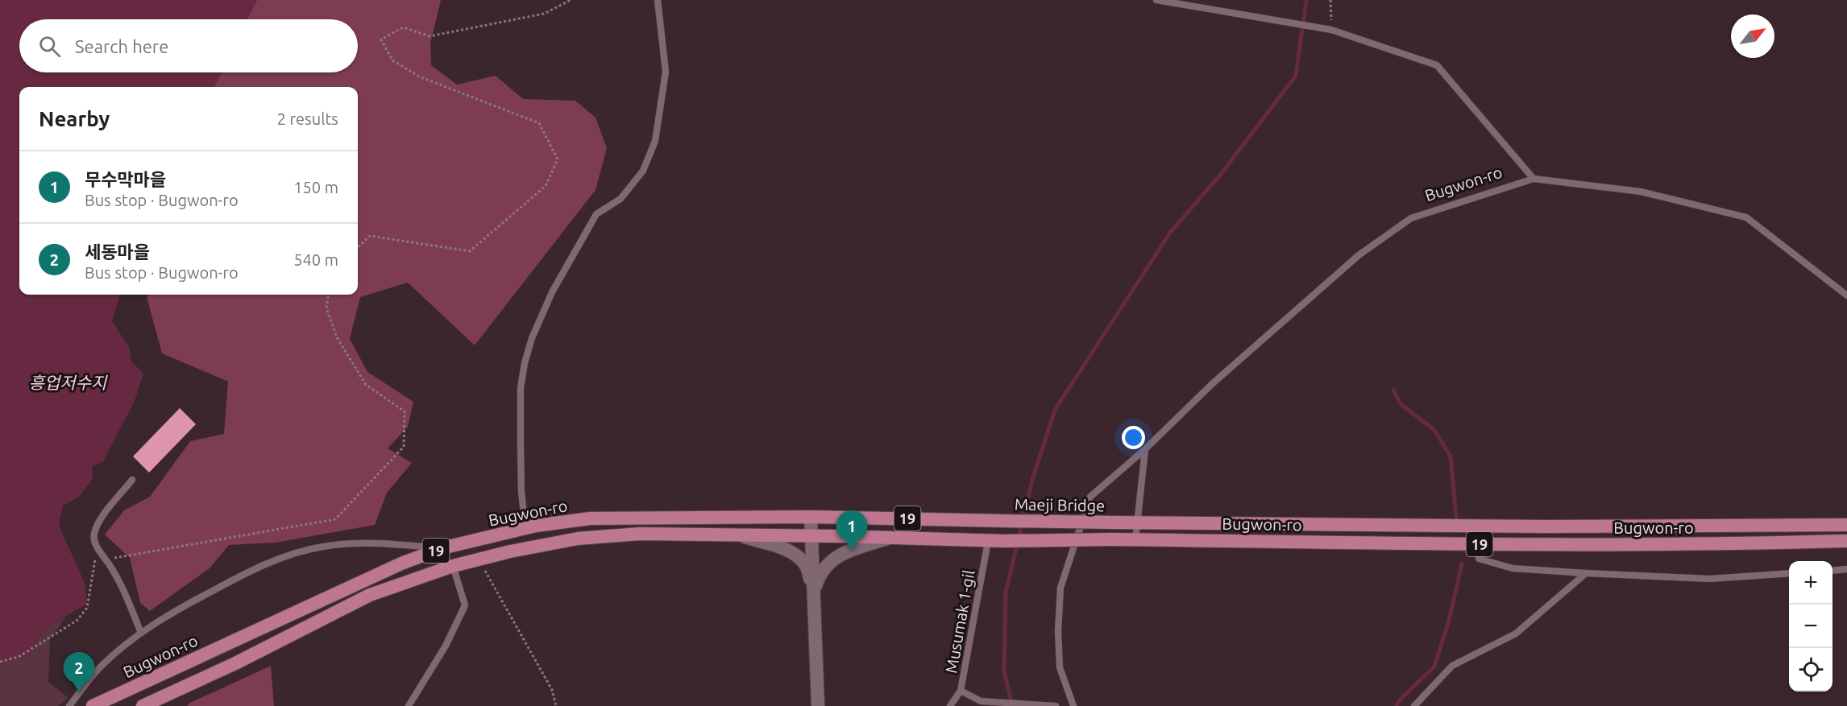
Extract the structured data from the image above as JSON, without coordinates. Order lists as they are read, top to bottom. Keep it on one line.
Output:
{"streets":{"main road":["Bugwon-ro","Maeji Bridge","19"],"lane":["Musumak 1-gil"]},"crossings":[["Bugwon-ro","Maeji Bridge"],["Bugwon-ro","19"],["Bugwon-ro","Musumak 1-gil"],["19","Musumak 1-gil"]],"water":["흥업저수지"],"north":"top right","page":{"search":"Search here","heading":["Nearby","2 results"],"list":[{"mark":"1","name":"무수막마을","note":"Bus stop · Bugwon-ro","value":"150 m"},{"mark":"2","name":"세동마을","note":"Bus stop · Bugwon-ro","value":"540 m"}],"pins":["1","2"],"map_buttons":["+","−"]}}
